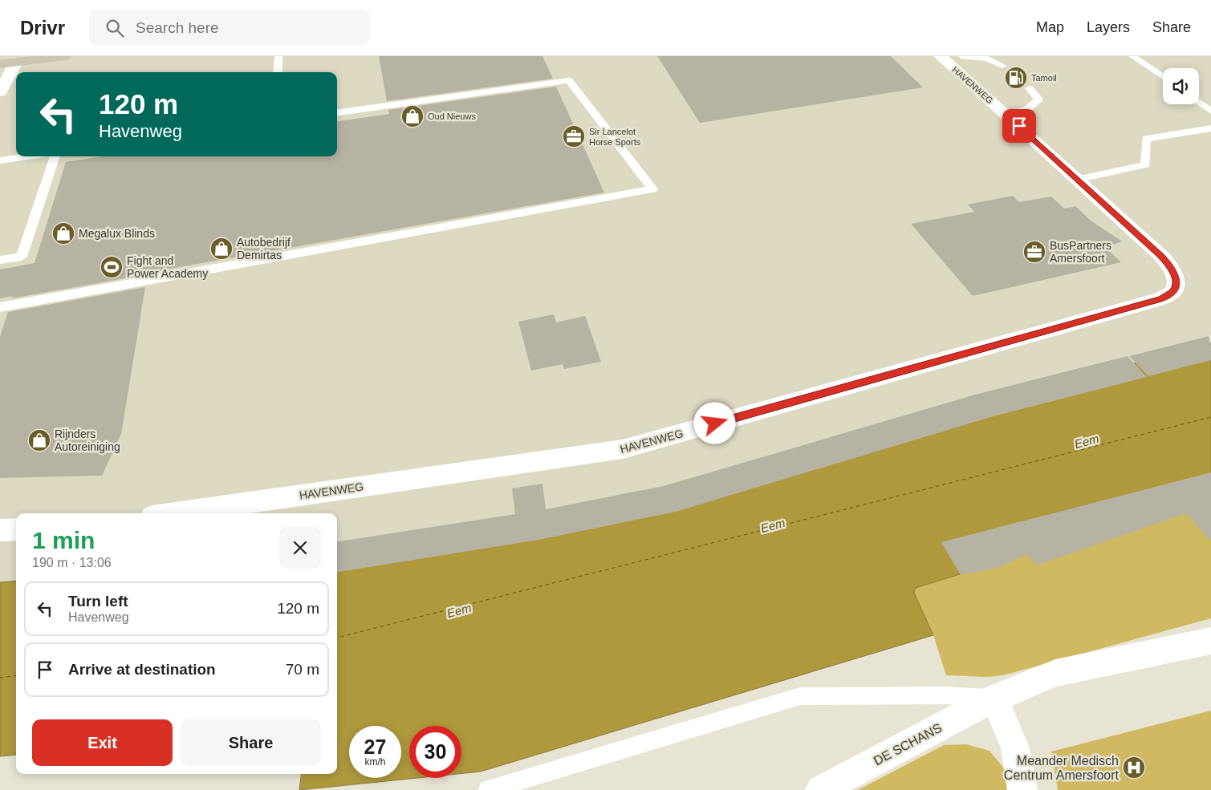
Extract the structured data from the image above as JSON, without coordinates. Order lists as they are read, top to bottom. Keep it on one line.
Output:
{"streets":{"street":["HAVENWEG","DE SCHANS"]},"water":["Eem"],"places":{"fuel station":["Tamoil"],"shop":["Oud Nieuws","Megalux Blinds","Autobedrijf Demirtas","Rijnders Autoreiniging"],"office":["Sir Lancelot Horse Sports","BusPartners Amersfoort"],"sports":["Fight and Power Academy"],"hospital":["Meander Medisch Centrum Amersfoort"]},"page":{"header":"Drivr","search":"Search here","nav":["Map","Layers","Share"],"turn":["120 m","Havenweg"],"heading":["1 min","190 m · 13:06"],"list":[{"name":"Turn left","note":"Havenweg","value":"120 m"},{"name":"Arrive at destination","value":"70 m"}],"buttons":["Exit","Share"],"speed":"27 km/h","limit":"30"}}
